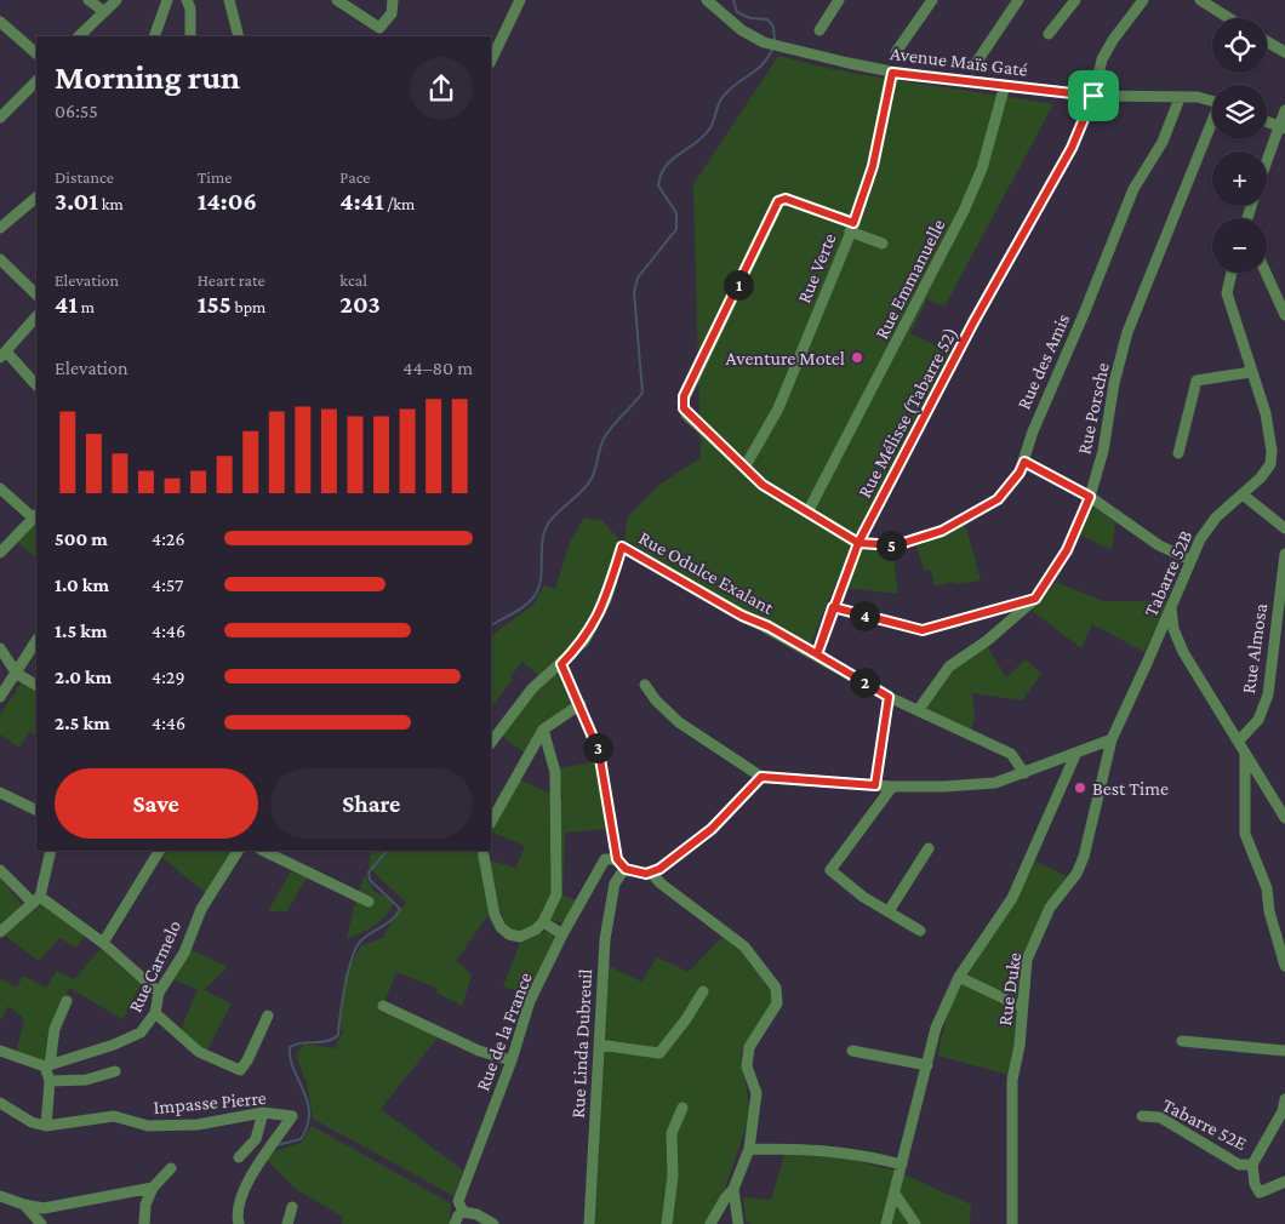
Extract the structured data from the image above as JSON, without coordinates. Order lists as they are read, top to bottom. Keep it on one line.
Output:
{"streets":{"street":["Avenue Maïs Gaté","Rue Verte","Rue Emmanuelle","Rue des Amis","Rue Porsche","Rue Mélisse (Tabarre 52)","Rue Odulce Exalant","Tabarre 52B","Rue Almosa","Rue Carmelo","Rue Duke","Rue de la France","Rue Linda Dubreuil","Impasse Pierre","Tabarre 52E"]},"crossings":[["Avenue Maïs Gaté","Rue Verte"],["Avenue Maïs Gaté","Rue Emmanuelle"],["Avenue Maïs Gaté","Rue des Amis"],["Avenue Maïs Gaté","Rue Mélisse (Tabarre 52)"],["Rue des Amis","Rue Mélisse (Tabarre 52)"],["Rue Porsche","Rue Odulce Exalant"],["Rue Mélisse (Tabarre 52)","Rue Odulce Exalant"],["Tabarre 52B","Rue Duke"]],"places":["Aventure Motel","Best Time"],"page":{"map_buttons":["+","−"],"heading":["Morning run","06:55"],"stats":[["Distance","3.01 km"],["Time","14:06"],["Pace","4:41 /km"],["Elevation","41 m"],["Heart rate","155 bpm"],["kcal","203"]],"pins":["1","5","4","2","3"],"chart":["Elevation","44–80 m"],"list":[{"name":"500 m","note":"4:26"},{"name":"1.0 km","note":"4:57"},{"name":"1.5 km","note":"4:46"},{"name":"2.0 km","note":"4:29"},{"name":"2.5 km","note":"4:46"}],"buttons":["Save","Share"]}}
